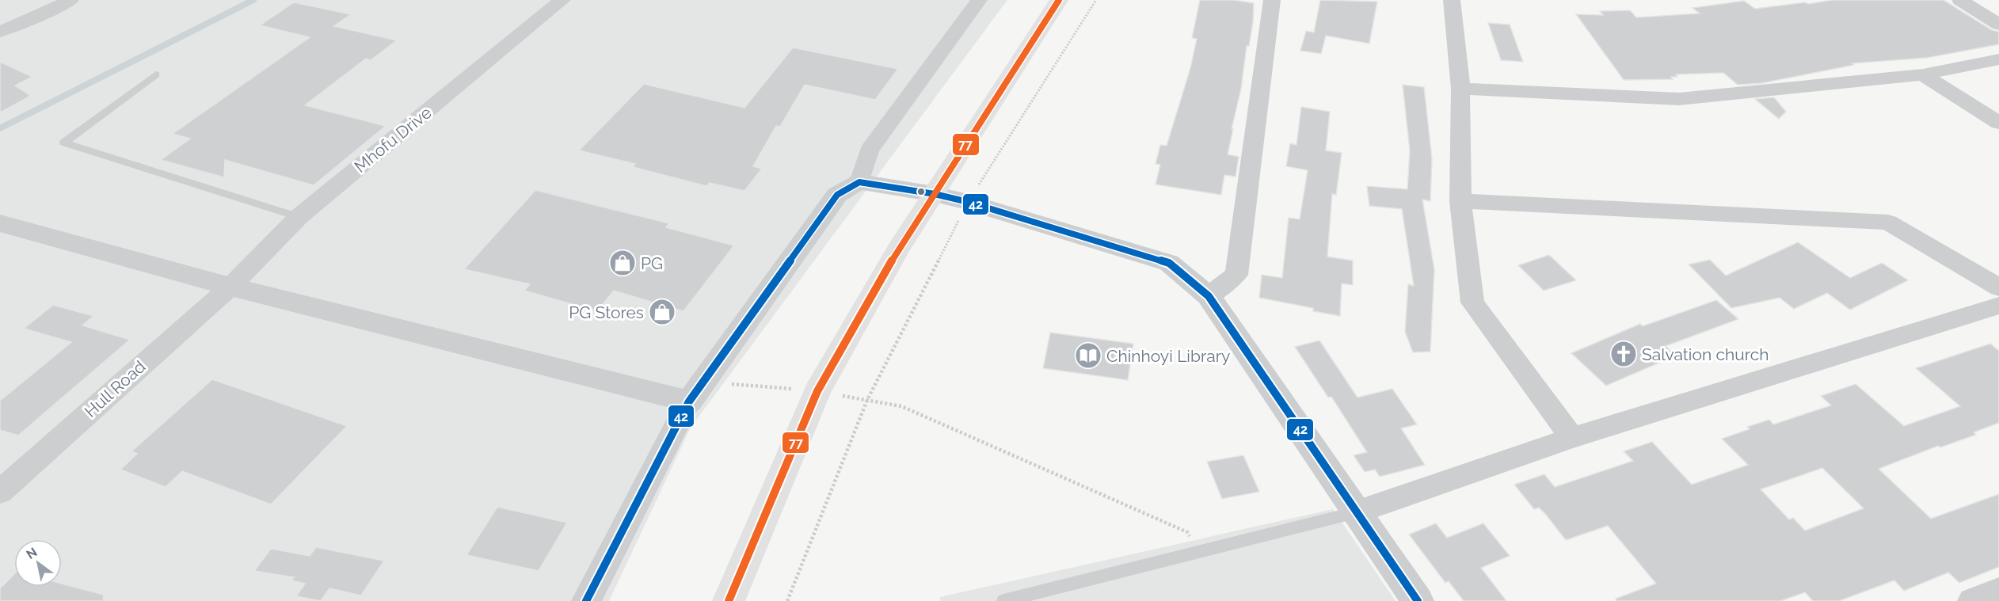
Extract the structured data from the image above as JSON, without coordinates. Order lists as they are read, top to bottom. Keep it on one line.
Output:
{"streets":{"street":["Mhofu Drive","Hull Road"]},"crossings":[["Mhofu Drive","Hull Road"]],"places":{"shop":["PG","PG Stores"],"church":["Salvation church"],"library":["Chinhoyi Library"]},"lines":["transit line 77","transit line 42"],"north":"top left"}
